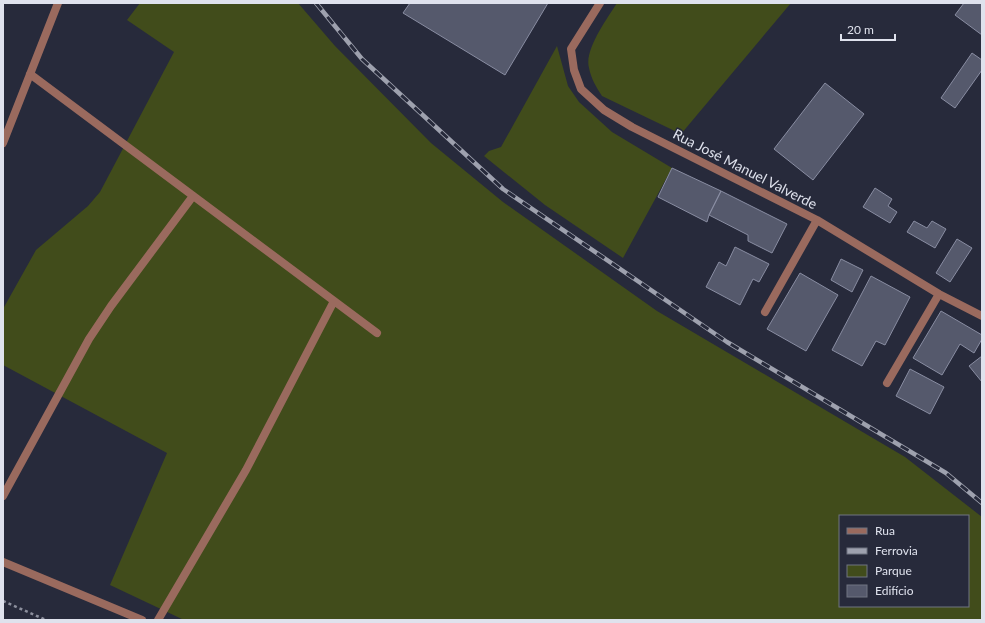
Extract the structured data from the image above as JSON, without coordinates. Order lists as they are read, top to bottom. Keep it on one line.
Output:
{"streets":{"street":["Rua José Manuel Valverde"]},"legend":["Rua","Ferrovia","Parque","Edifício"],"scale_bar":"20 m"}
